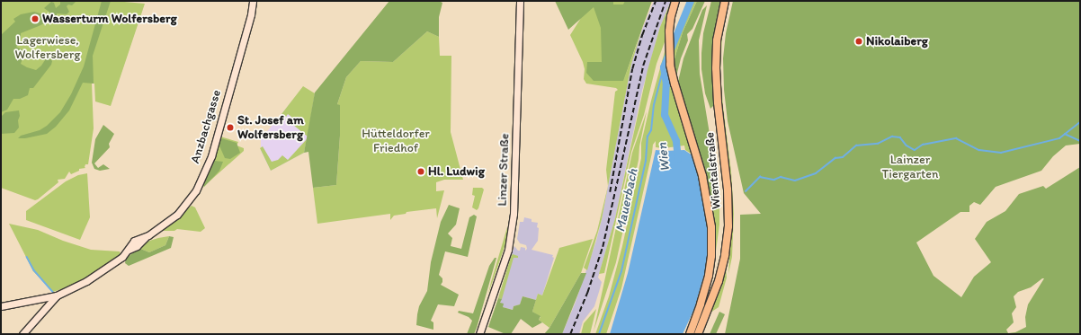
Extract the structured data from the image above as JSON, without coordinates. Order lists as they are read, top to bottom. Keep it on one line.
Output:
{"streets":{"main road":["Wientalstraße"],"street":["Anzbachgasse","Linzer Straße"]},"water":["Wien","Mauerbach"],"parks":["Lagerwiese, Wolfersberg","Hütteldorfer Friedhof","Lainzer Tiergarten"],"places":["Wasserturm Wolfersberg","Nikolaiberg","St. Josef am Wolfersberg","Hl. Ludwig"]}
